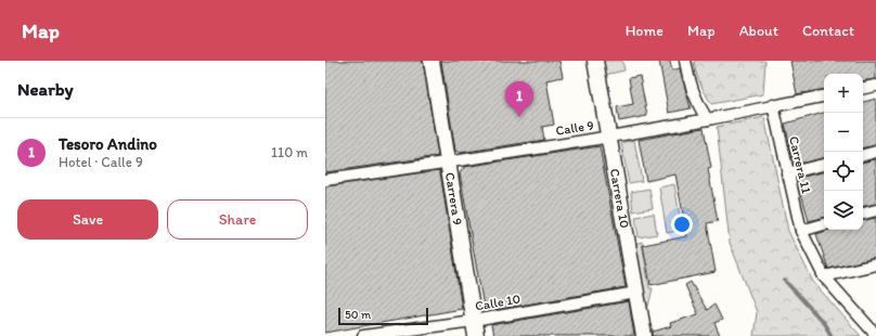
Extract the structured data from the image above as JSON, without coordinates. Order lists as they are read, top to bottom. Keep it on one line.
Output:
{"streets":{"main road":["Carrera 9","Carrera 10"],"street":["Calle 9","Carrera 11","Calle 10"]},"crossings":[["Calle 9","Carrera 11"],["Calle 9","Carrera 9"],["Calle 9","Carrera 10"],["Carrera 9","Calle 10"],["Carrera 10","Calle 10"]],"scale_bar":"50 m","page":{"header":"Map","nav":["Home","Map","About","Contact"],"heading":"Nearby","map_buttons":["+","−"],"pins":"1","list":[{"mark":"1","name":"Tesoro Andino","note":"Hotel · Calle 9","value":"110 m"}],"buttons":["Save","Share"],"scale":"50 m"}}
